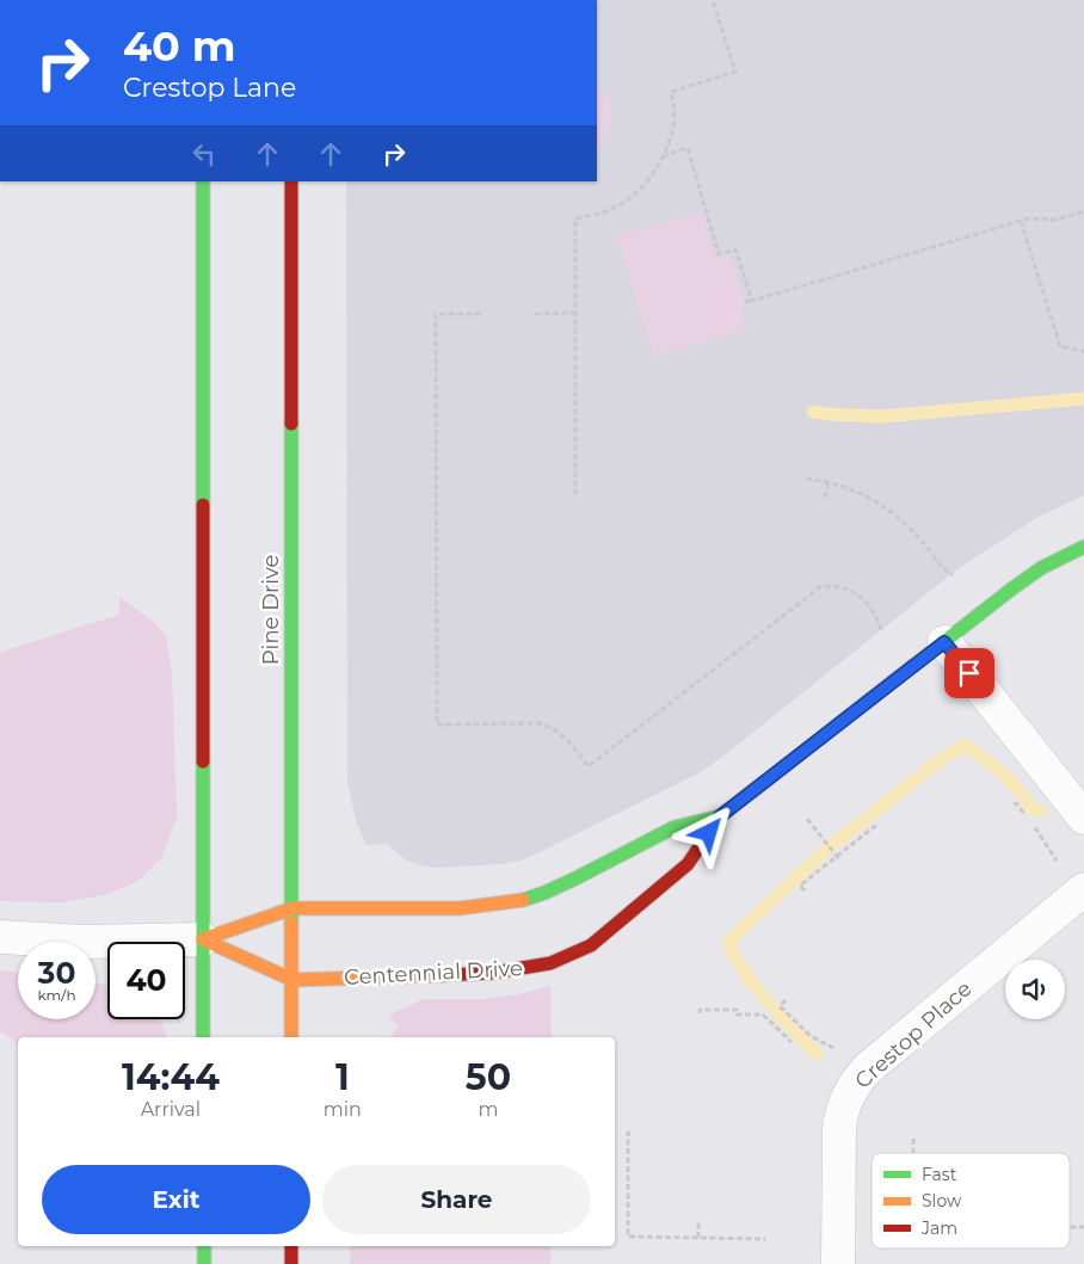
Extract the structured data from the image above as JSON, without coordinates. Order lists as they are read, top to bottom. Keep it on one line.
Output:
{"streets":{"main road":["Pine Drive","Centennial Drive"],"street":["Crestop Place"]},"crossings":[["Pine Drive","Centennial Drive"]],"legend":["Fast","Slow","Jam"],"page":{"turn":["40 m","Crestop Lane"],"speed":"30 km/h","limit":"40","eta":["14:44","Arrival","1","min","50","m"],"buttons":["Exit","Share"]}}
